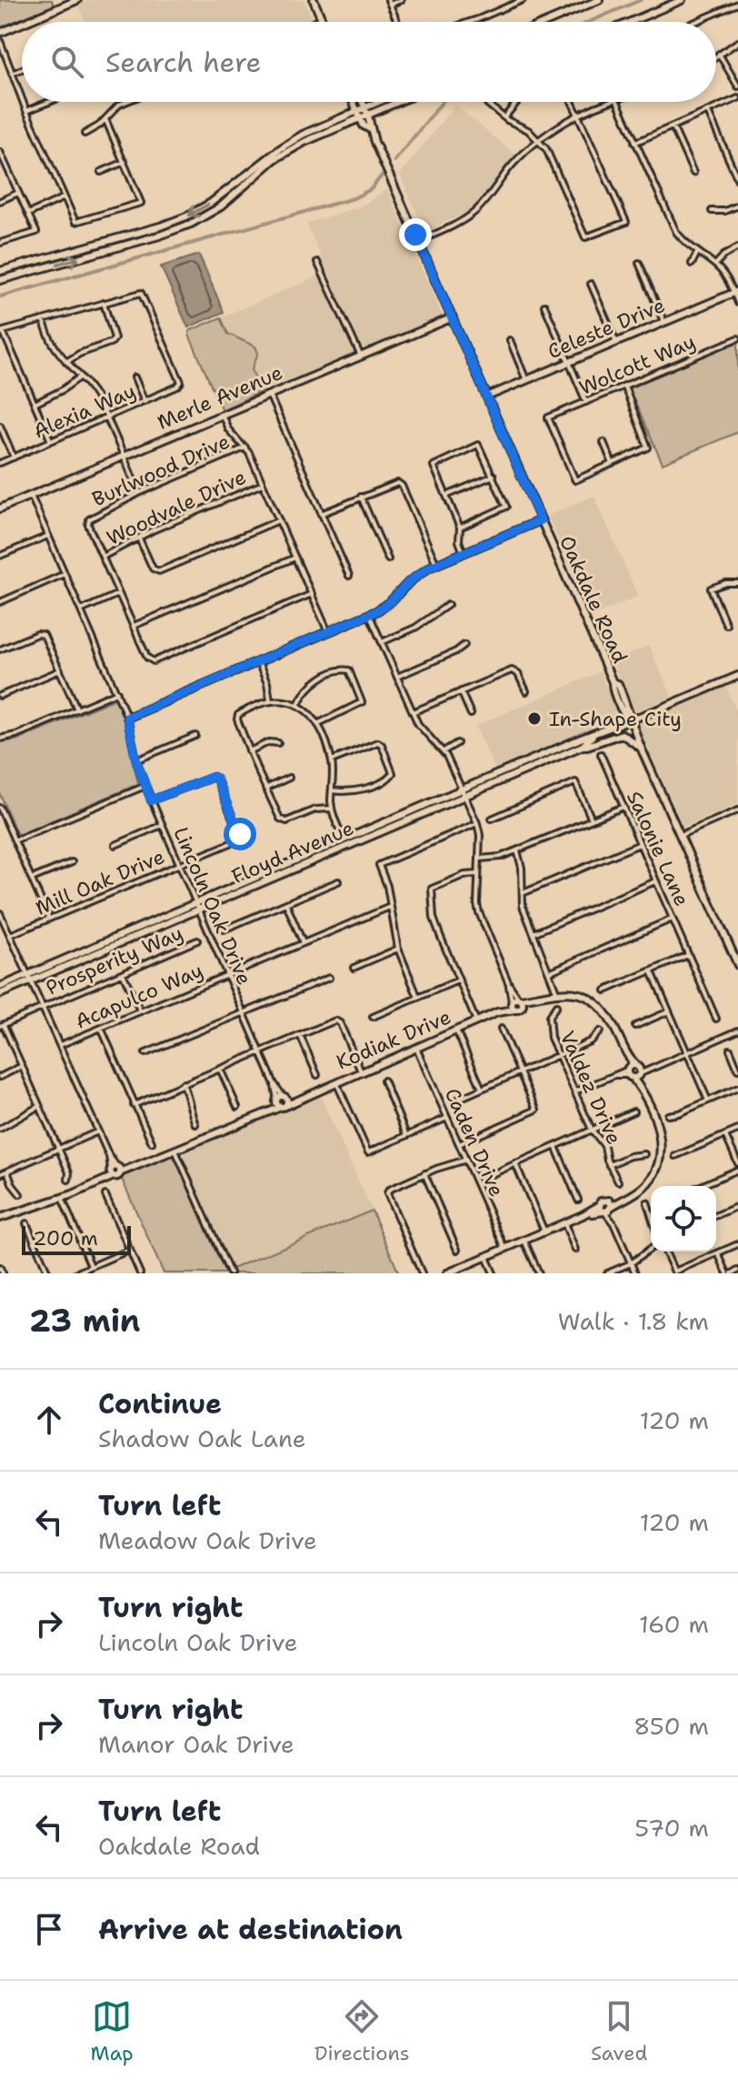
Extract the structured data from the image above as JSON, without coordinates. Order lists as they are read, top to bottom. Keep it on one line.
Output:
{"streets":{"street":["Celeste Drive","Wolcott Way","Merle Avenue","Alexia Way","Burlwood Drive","Woodvale Drive","Oakdale Road","Salonie Lane","Floyd Avenue","Mill Oak Drive","Lincoln Oak Drive","Prosperity Way","Acapulco Way","Kodiak Drive","Valdez Drive","Caden Drive"]},"crossings":[["Celeste Drive","Oakdale Road"],["Merle Avenue","Oakdale Road"],["Merle Avenue","Lincoln Oak Drive"],["Burlwood Drive","Woodvale Drive"],["Oakdale Road","Floyd Avenue"],["Floyd Avenue","Lincoln Oak Drive"],["Mill Oak Drive","Lincoln Oak Drive"],["Lincoln Oak Drive","Acapulco Way"],["Lincoln Oak Drive","Kodiak Drive"],["Kodiak Drive","Caden Drive"]],"places":["In-Shape City"],"scale_bar":"200 m","page":{"search":"Search here","scale":"200 m","heading":["23 min","Walk · 1.8 km"],"list":[["Continue","Shadow Oak Lane","120 m"],["Turn left","Meadow Oak Drive","120 m"],["Turn right","Lincoln Oak Drive","160 m"],["Turn right","Manor Oak Drive","850 m"],["Turn left","Oakdale Road","570 m"],"Arrive at destination"],"nav":["Map","Directions","Saved"]}}
